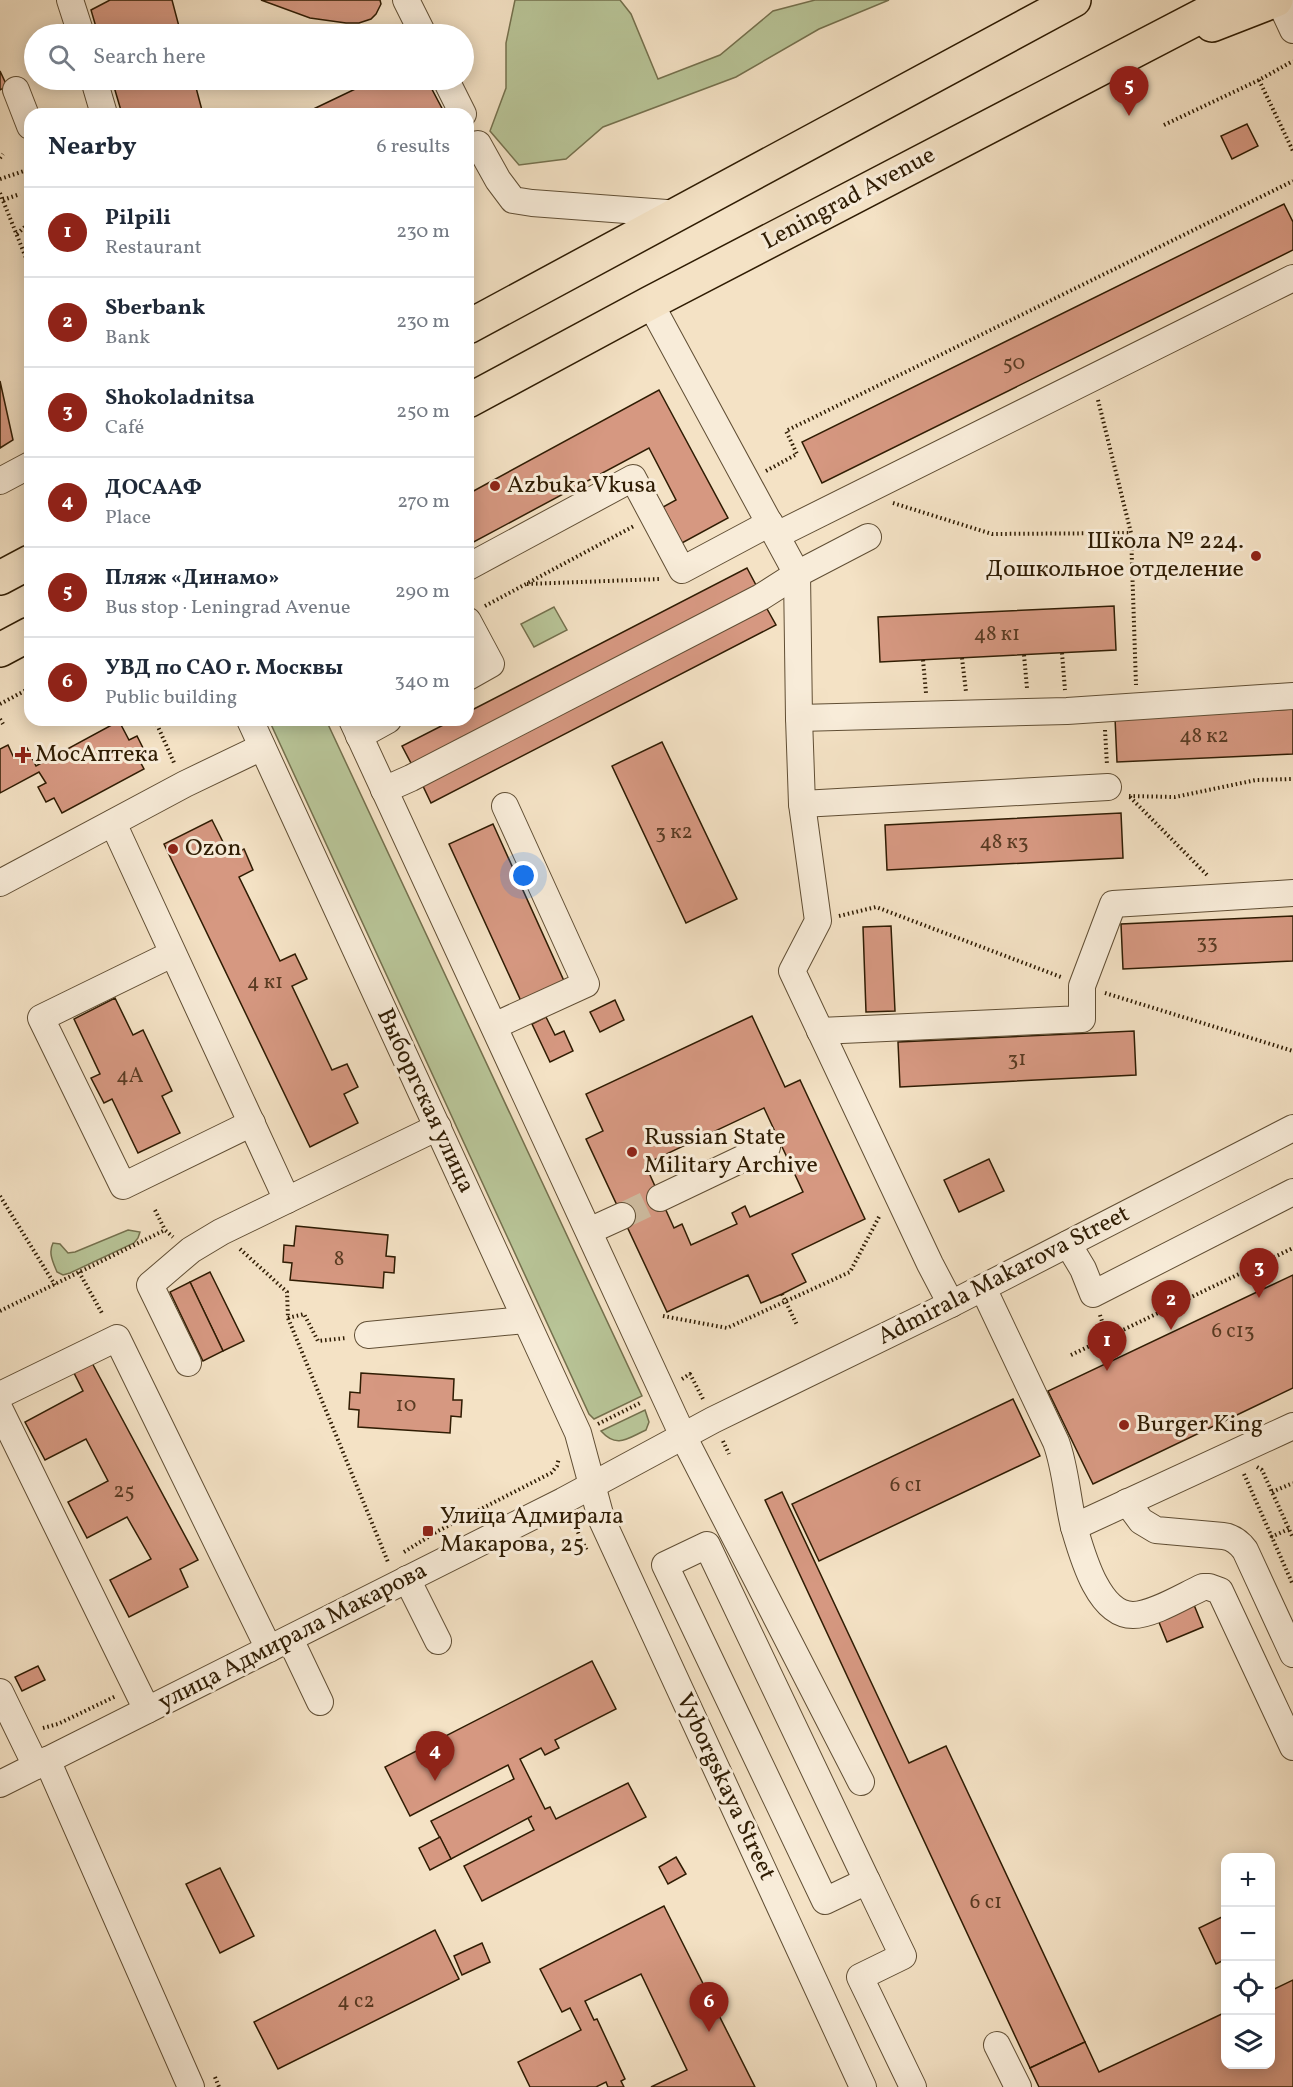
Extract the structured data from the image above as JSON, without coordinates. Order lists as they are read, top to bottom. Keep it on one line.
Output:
{"streets":{"main road":["Leningrad Avenue"],"street":["Выборгская улица","Admirala Makarova Street","улица Адмирала Макарова","Vyborgskaya Street"]},"crossings":[["Выборгская улица","улица Адмирала Макарова"],["Выборгская улица","Vyborgskaya Street"],["Admirala Makarova Street","улица Адмирала Макарова"],["улица Адмирала Макарова","Vyborgskaya Street"]],"places":{"other":["Azbuka Vkusa","Школа № 224. Дошкольное отделение","Ozon","Russian State Military Archive","Burger King"],"health":["МосАптека"],"transit":["Улица Адмирала Макарова, 25"]},"house_numbers":["50","48 к1","48 к2","3 к2","48 к3","33","4 к1","31","4А","8","6 с13","10","6 с1","25","6 с1","4 с2"],"page":{"search":"Search here","pins":["5","3","2","1","4","6"],"heading":["Nearby","6 results"],"list":[{"mark":"1","name":"Pilpili","note":"Restaurant","value":"230 m"},{"mark":"2","name":"Sberbank","note":"Bank","value":"230 m"},{"mark":"3","name":"Shokoladnitsa","note":"Café","value":"250 m"},{"mark":"4","name":"ДОСААФ","note":"Place","value":"270 m"},{"mark":"5","name":"Пляж «Динамо»","note":"Bus stop · Leningrad Avenue","value":"290 m"},{"mark":"6","name":"УВД по САО г. Москвы","note":"Public building","value":"340 m"}],"map_buttons":["+","−"]}}
